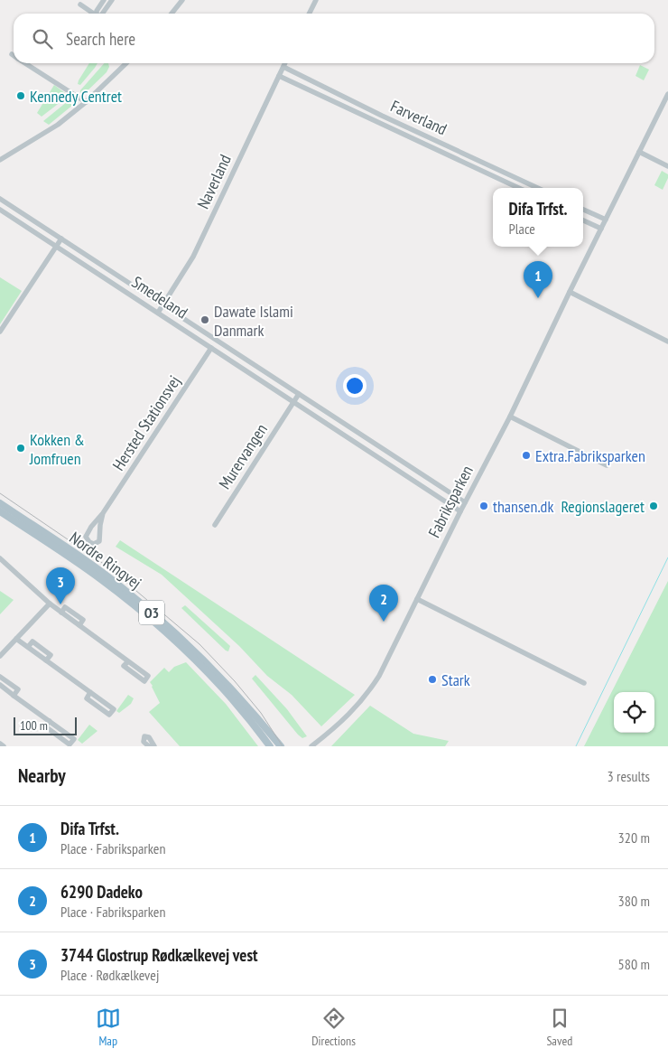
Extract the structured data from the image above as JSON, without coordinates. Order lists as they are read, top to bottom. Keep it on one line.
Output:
{"streets":{"main road":["Nordre Ringvej","O3"],"street":["Farverland","Naverland","Smedeland","Hersted Stationsvej","Murervangen","Fabriksparken"]},"crossings":[["Farverland","Naverland"],["Naverland","Smedeland"],["Smedeland","Hersted Stationsvej"],["Smedeland","Murervangen"],["Smedeland","Fabriksparken"]],"places":["Kennedy Centret","Dawate Islami Danmark","Kokken & Jomfruen","Extra.Fabriksparken","thansen.dk","Regionslageret","Stark"],"scale_bar":"100 m","page":{"search":"Search here","popup":["Difa Trfst.","Place"],"pins":["1","3","2"],"scale":"100 m","heading":["Nearby","3 results"],"list":[{"mark":"1","name":"Difa Trfst.","note":"Place · Fabriksparken","value":"320 m"},{"mark":"2","name":"6290 Dadeko","note":"Place · Fabriksparken","value":"380 m"},{"mark":"3","name":"3744 Glostrup Rødkælkevej vest","note":"Place · Rødkælkevej","value":"580 m"}],"nav":["Map","Directions","Saved"]}}
